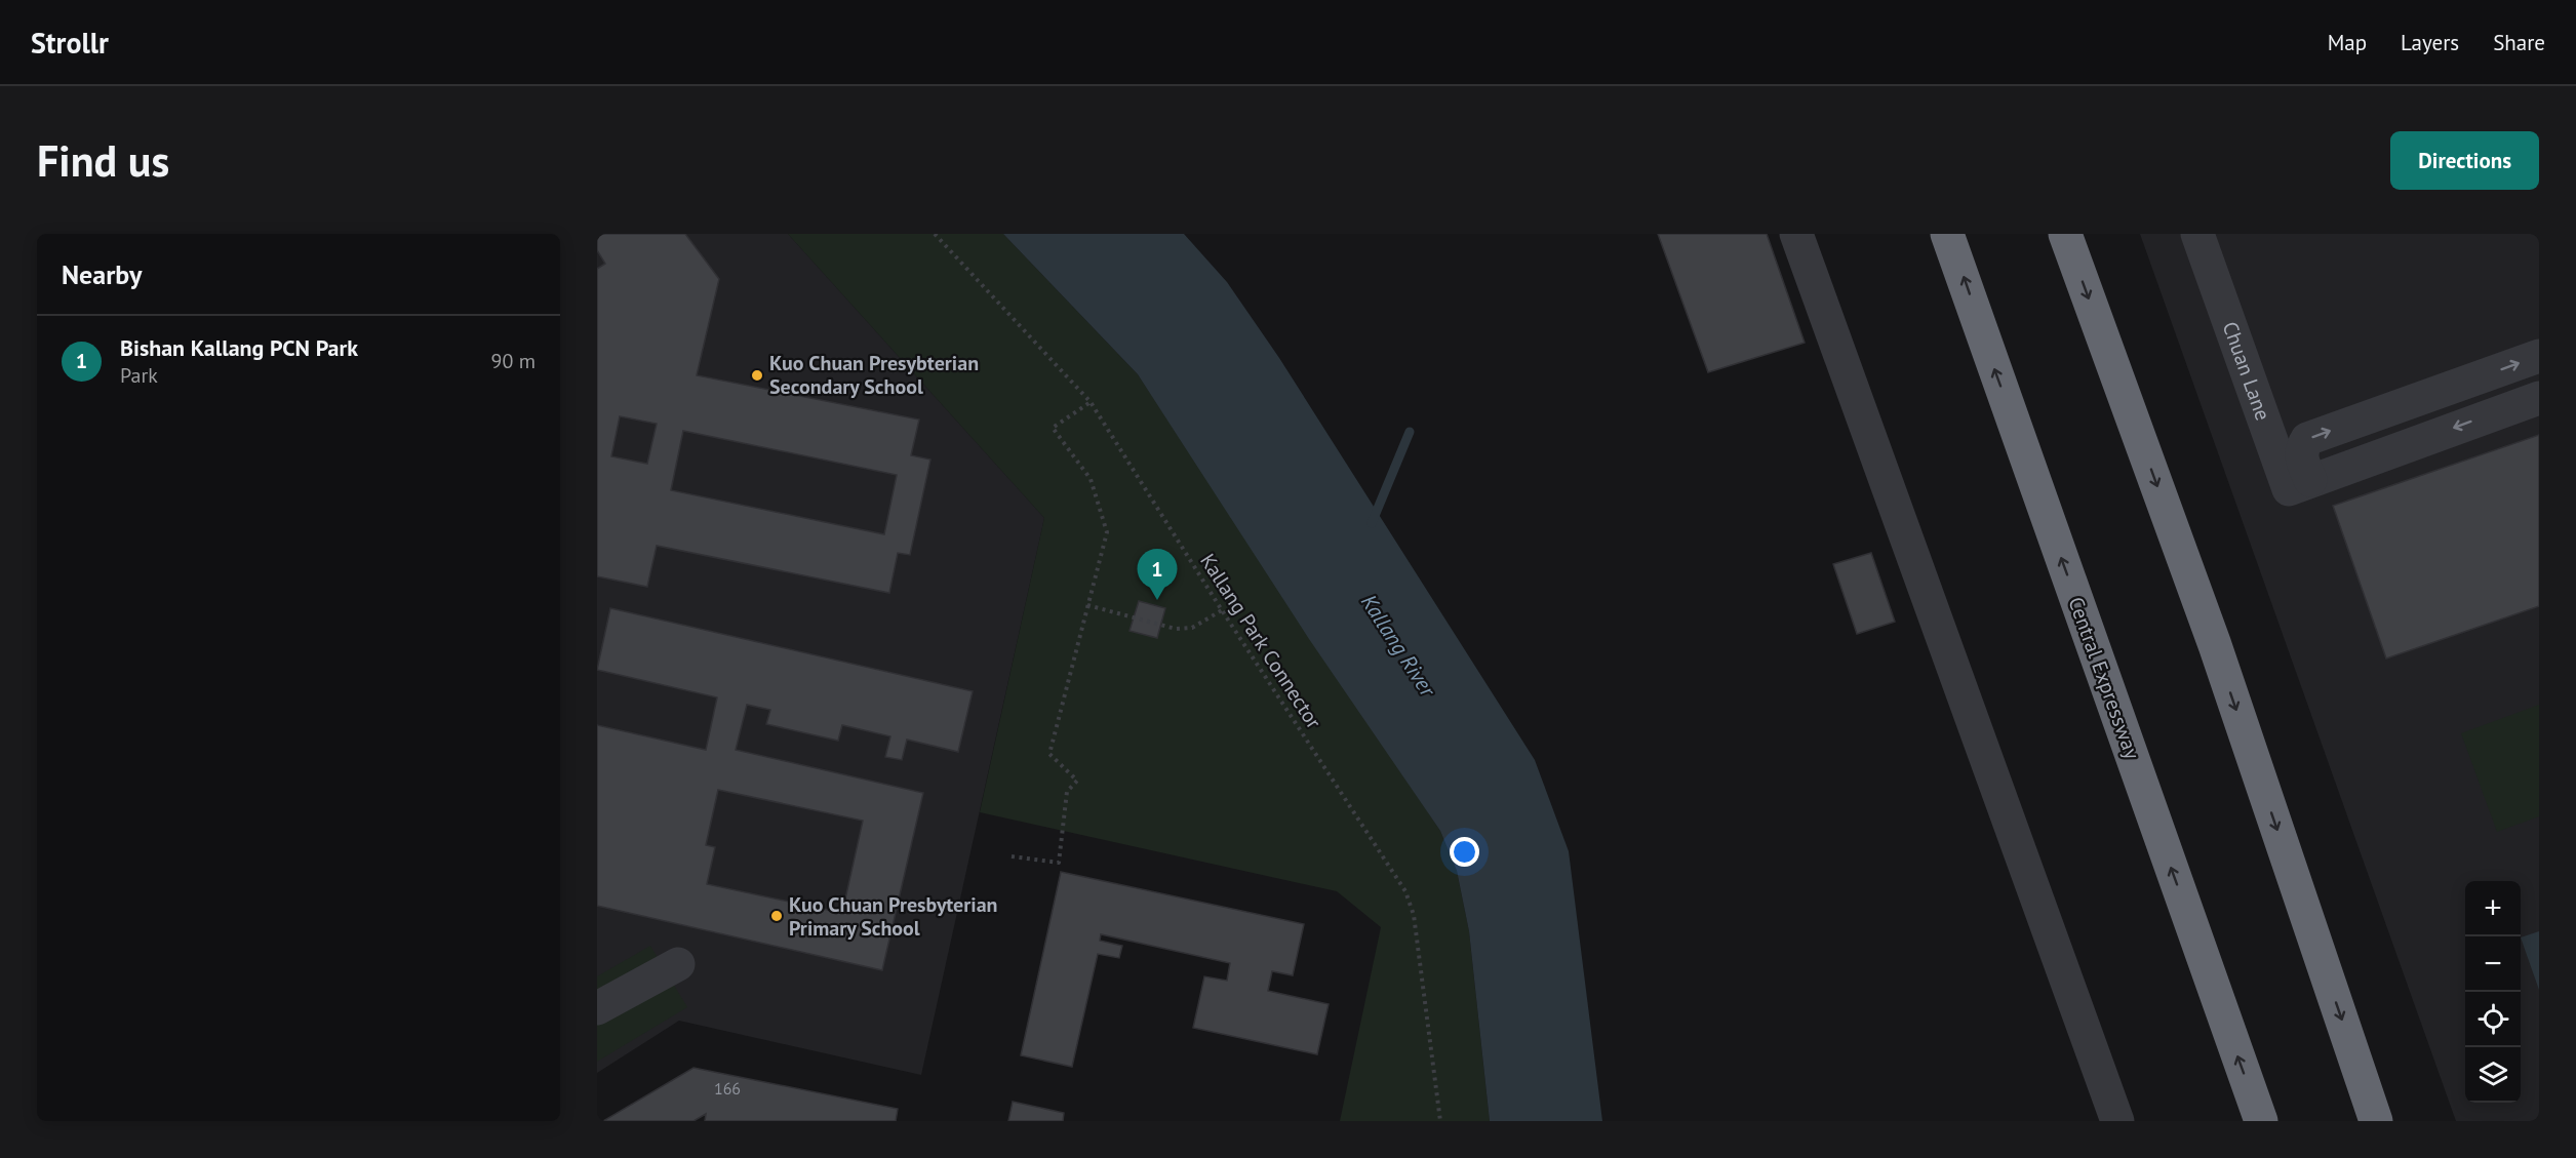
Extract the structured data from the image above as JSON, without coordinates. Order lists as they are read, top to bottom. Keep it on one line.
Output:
{"streets":{"highway":["Central Expressway"],"lane":["Chuan Lane"],"path":["Kallang Park Connector"]},"one_way":["Chuan Lane"],"water":["Kallang River"],"places":["Kuo Chuan Presybterian Secondary School","Kuo Chuan Presbyterian Primary School"],"house_numbers":["166"],"page":{"header":"Strollr","nav":["Map","Layers","Share"],"buttons":"Directions","title":"Find us","heading":"Nearby","list":[{"mark":"1","name":"Bishan Kallang PCN Park","note":"Park","value":"90 m"}],"pins":"1","map_buttons":["+","−"]}}
